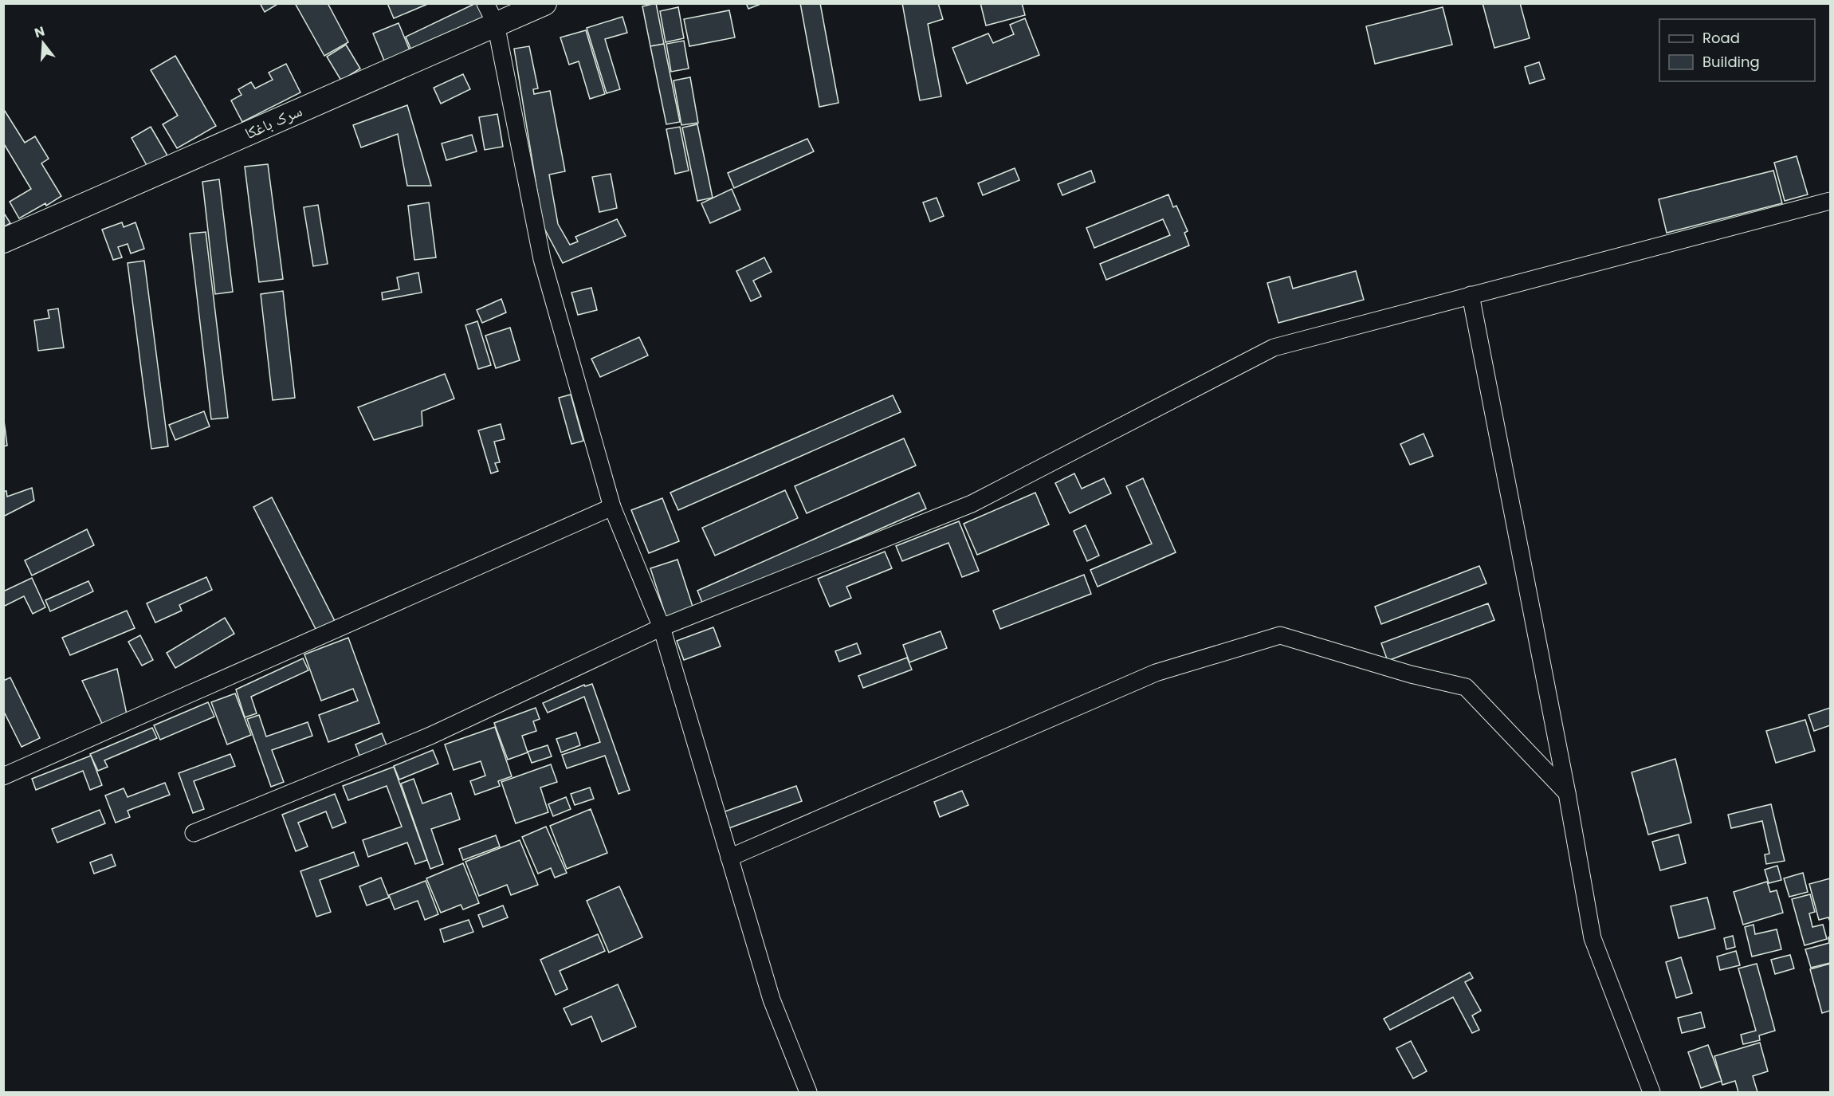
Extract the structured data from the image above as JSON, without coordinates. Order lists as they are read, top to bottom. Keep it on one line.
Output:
{"streets":{"street":["سرک باغکا"]},"legend":["Road","Building"],"north":"top"}
